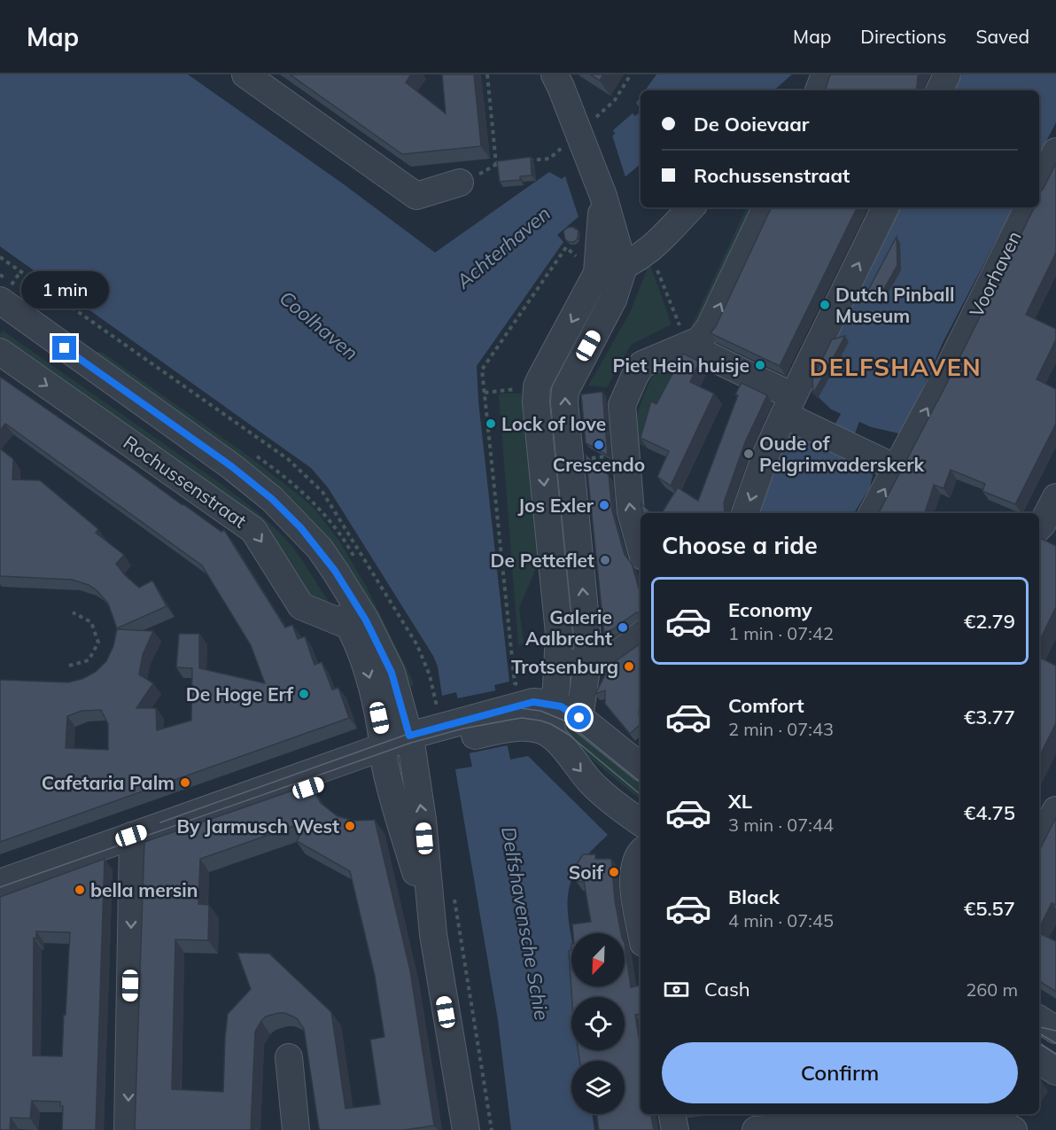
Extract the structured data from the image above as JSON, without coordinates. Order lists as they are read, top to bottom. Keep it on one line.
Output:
{"streets":{"street":["Voorhaven","Rochussenstraat"]},"districts":["DELFSHAVEN"],"water":["Achterhaven","Coolhaven","Delfshavensche Schie"],"places":["Dutch Pinball Museum","Piet Hein huisje","Lock of love","Crescendo","Oude of Pelgrimvaderskerk","Jos Exler","De Petteflet","Galerie Aalbrecht","Trotsenburg","De Hoge Erf","Cafetaria Palm","By Jarmusch West","Soif","bella mersin"],"north":"bottom left","page":{"header":"Map","nav":["Map","Directions","Saved"],"banner":["De Ooievaar","Rochussenstraat"],"bubble":"1 min","heading":"Choose a ride","list":[{"name":"Economy","note":"1 min · 07:42","value":"€2.79"},{"name":"Comfort","note":"2 min · 07:43","value":"€3.77"},{"name":"XL","note":"3 min · 07:44","value":"€4.75"},{"name":"Black","note":"4 min · 07:45","value":"€5.57"}],"pay":["Cash","260 m"],"buttons":"Confirm"}}
